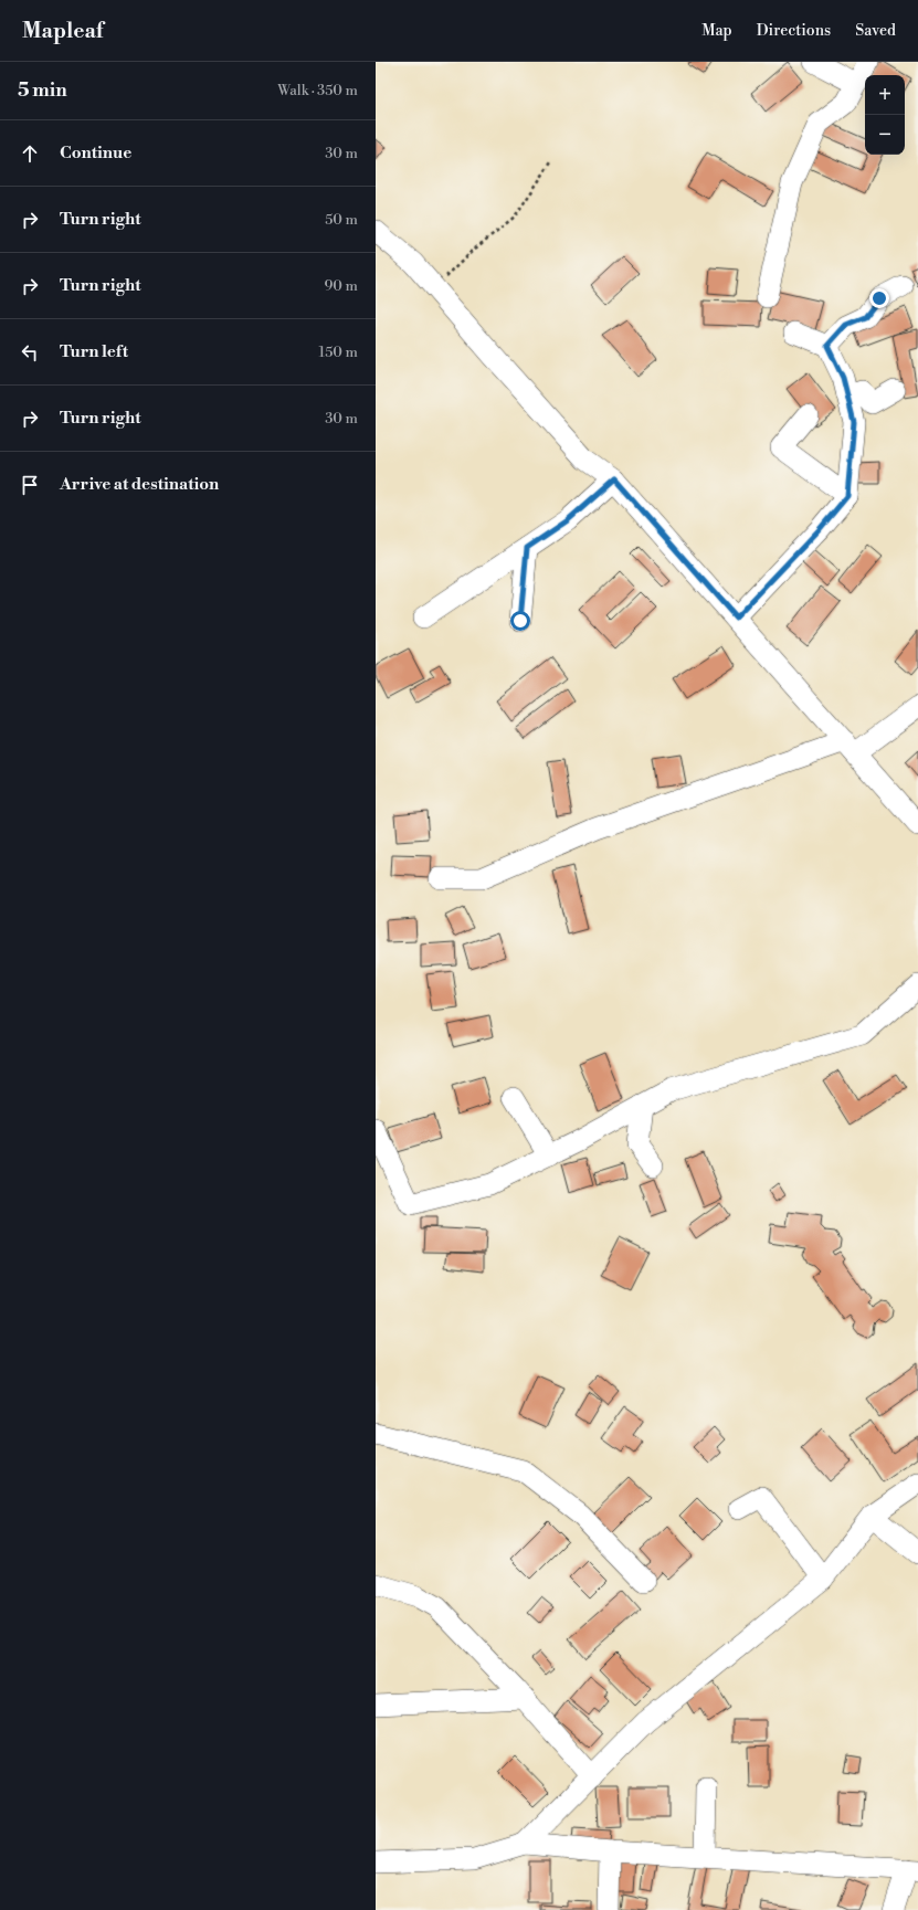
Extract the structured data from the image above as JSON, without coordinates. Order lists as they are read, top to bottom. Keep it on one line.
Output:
{"page":{"header":"Mapleaf","nav":["Map","Directions","Saved"],"heading":["5 min","Walk · 350 m"],"map_buttons":["+","−"],"list":[["Continue","30 m"],["Turn right","50 m"],["Turn right","90 m"],["Turn left","150 m"],["Turn right","30 m"],"Arrive at destination"]}}
